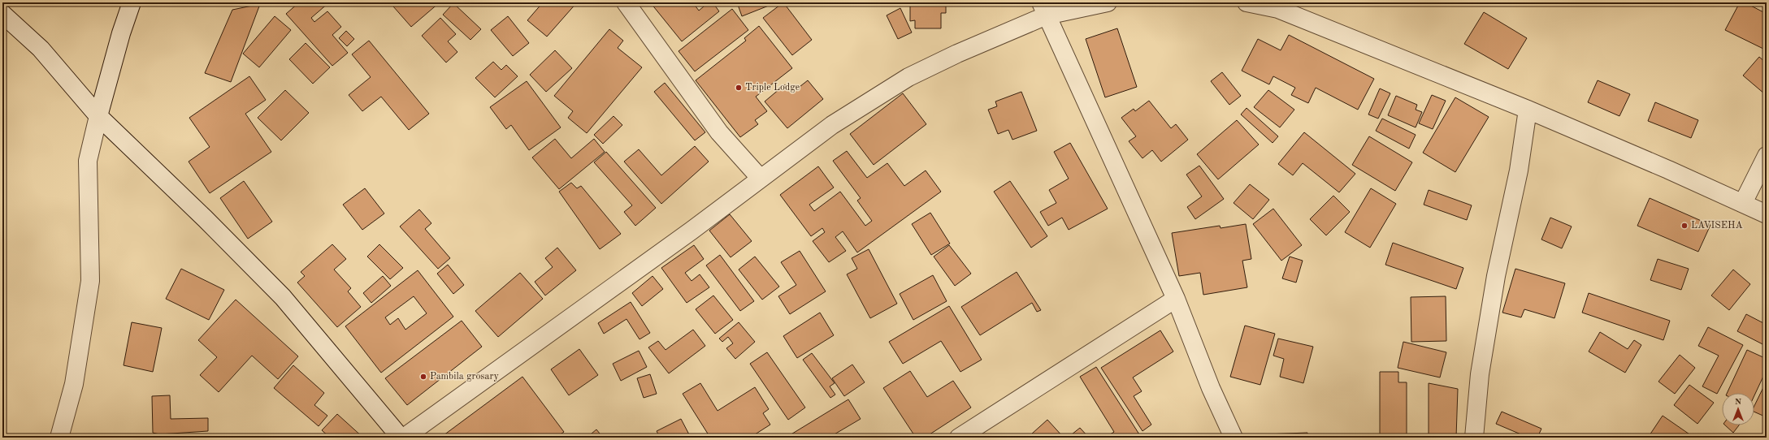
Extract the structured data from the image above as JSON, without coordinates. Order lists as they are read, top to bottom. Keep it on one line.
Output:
{"places":["Triple Lodge","LAVISEHA","Pambila grosary"],"north":"top"}
